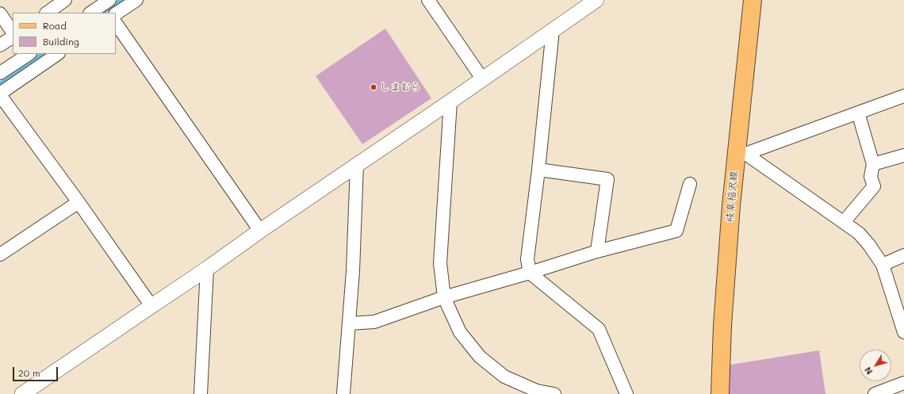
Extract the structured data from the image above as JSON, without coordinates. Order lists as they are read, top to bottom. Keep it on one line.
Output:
{"streets":{"main road":["岐阜稲沢線"]},"places":["しまむら"],"legend":["Road","Building"],"scale_bar":"20 m","north":"bottom left"}
